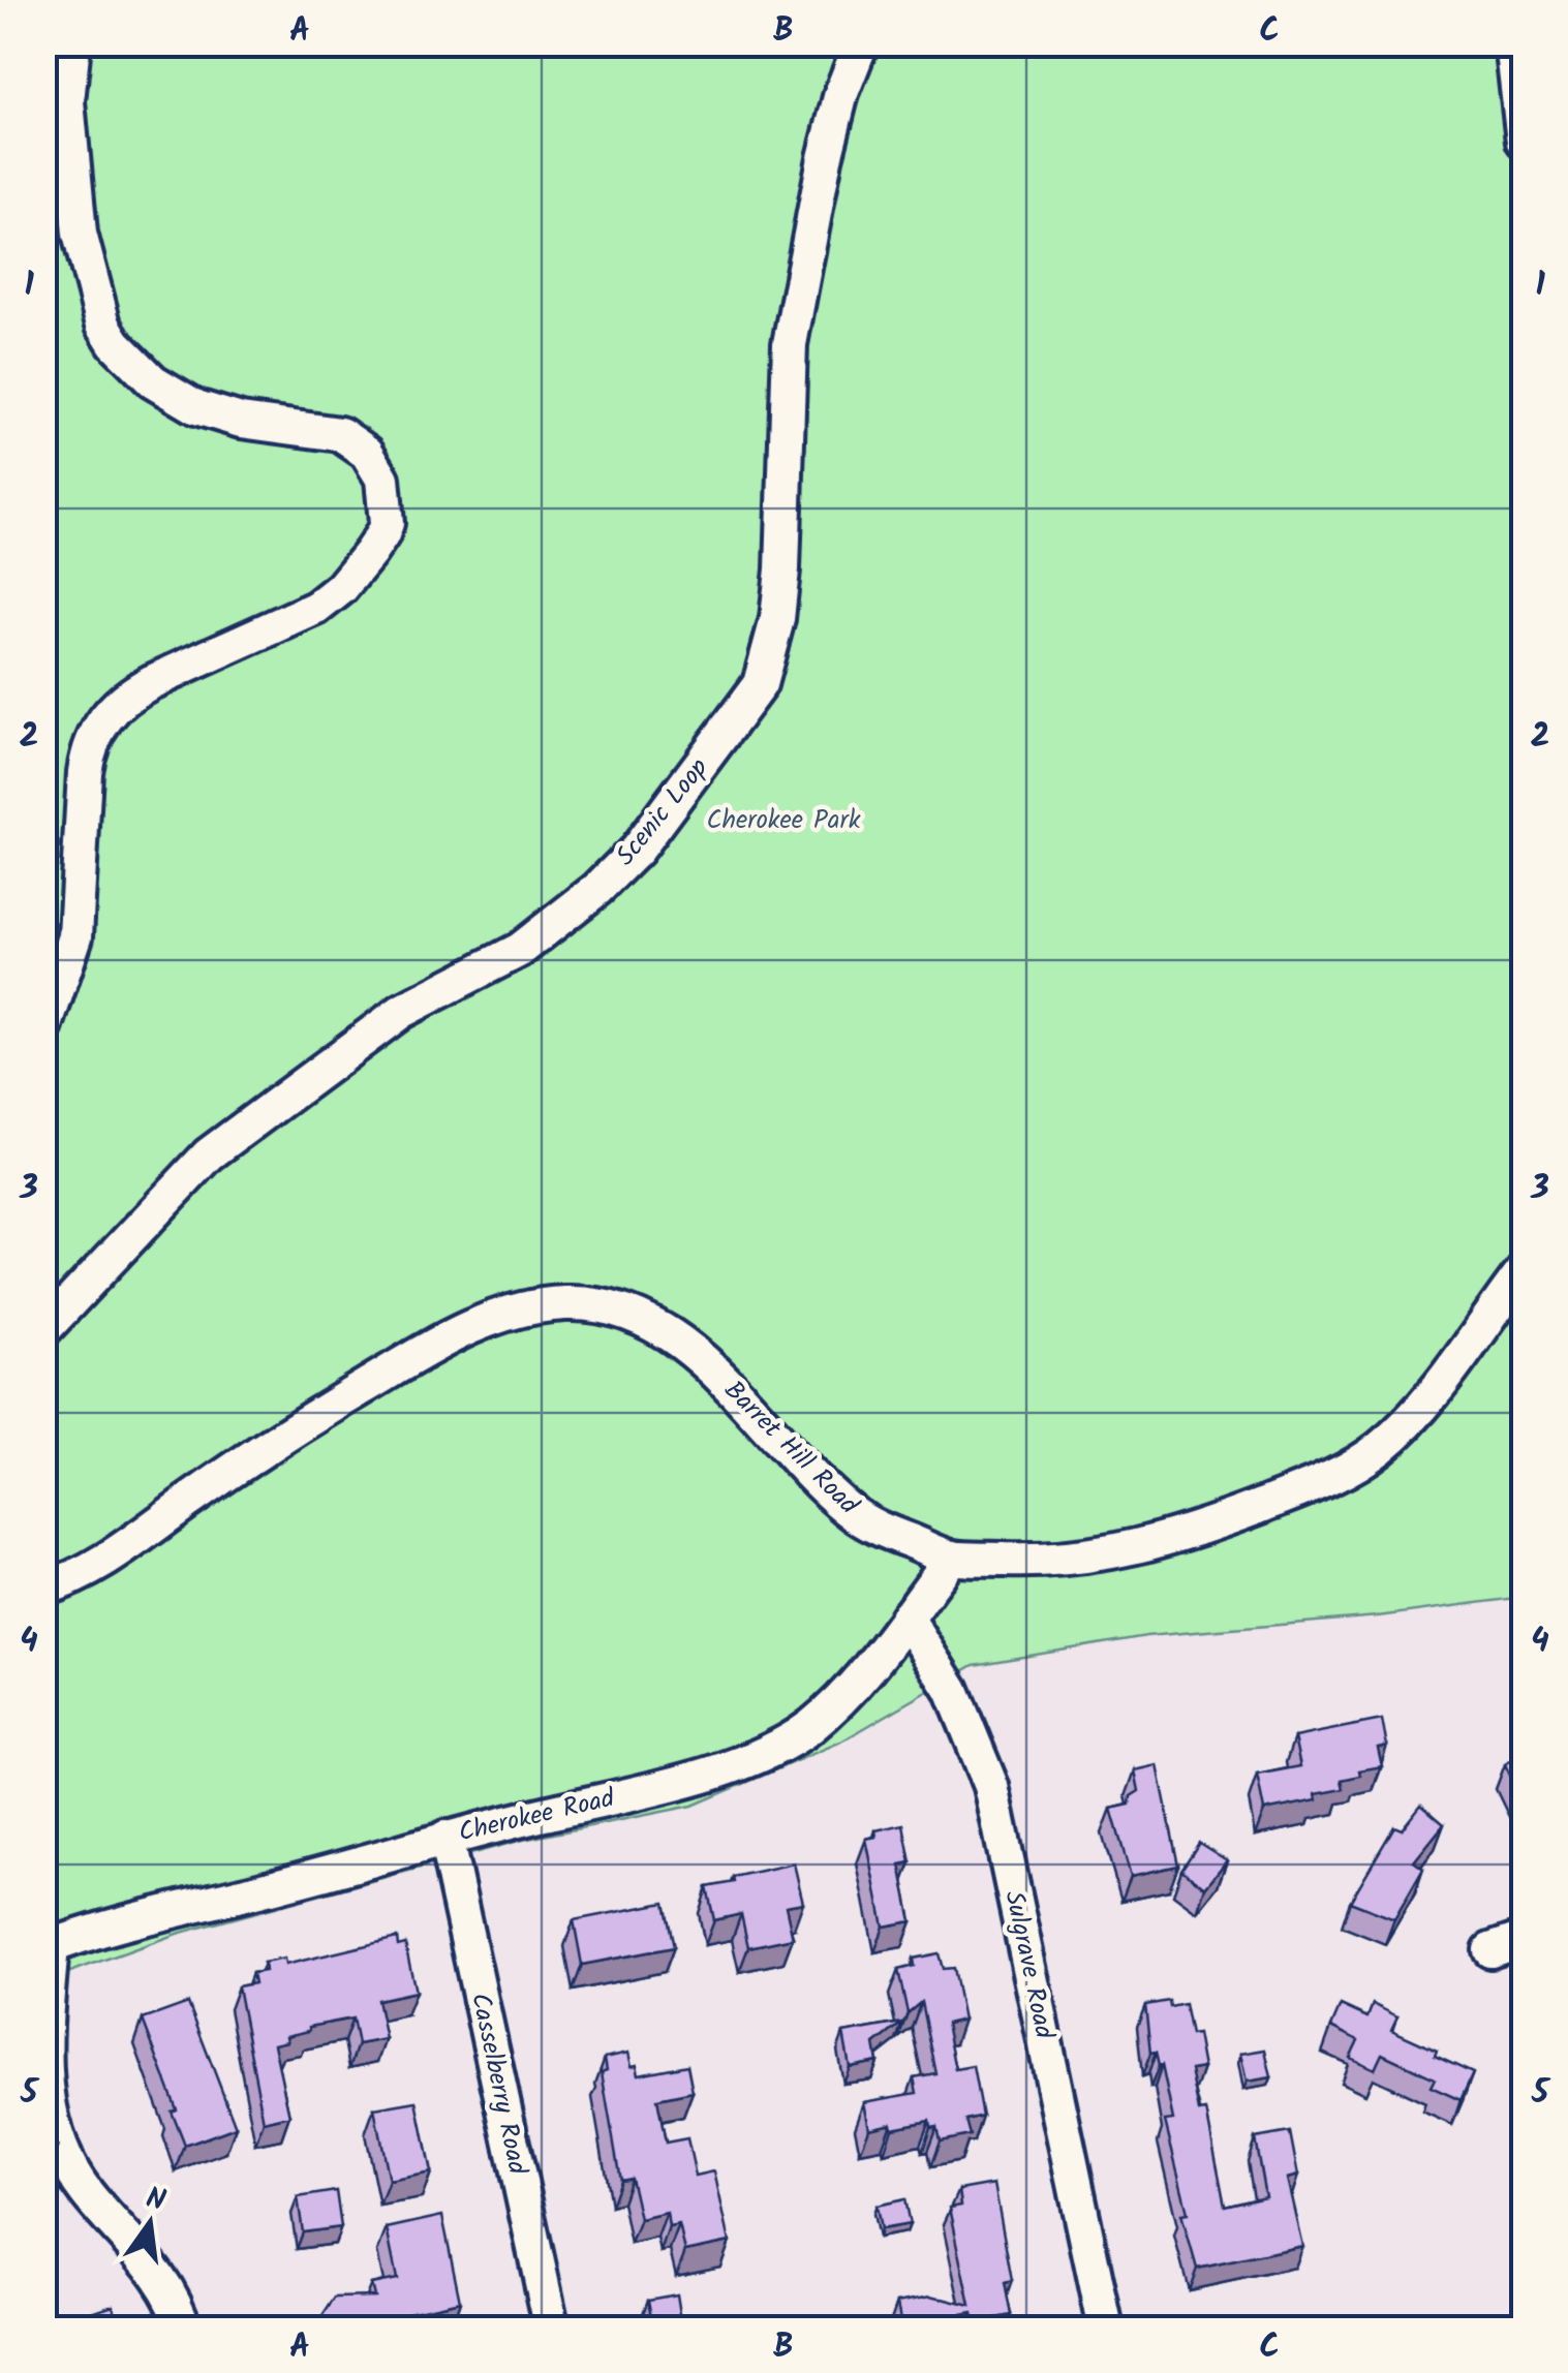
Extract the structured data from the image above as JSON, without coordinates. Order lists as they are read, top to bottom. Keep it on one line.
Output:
{"streets":{"street":["Scenic Loop","Barret Hill Road","Cherokee Road","Sulgrave Road","Casselberry Road"]},"crossings":[["Barret Hill Road","Cherokee Road"],["Cherokee Road","Sulgrave Road"],["Cherokee Road","Casselberry Road"]],"parks":["Cherokee Park"],"north":"top","grid":{"columns":["A","B","C"],"rows":["1","2","3","4","5"]}}
